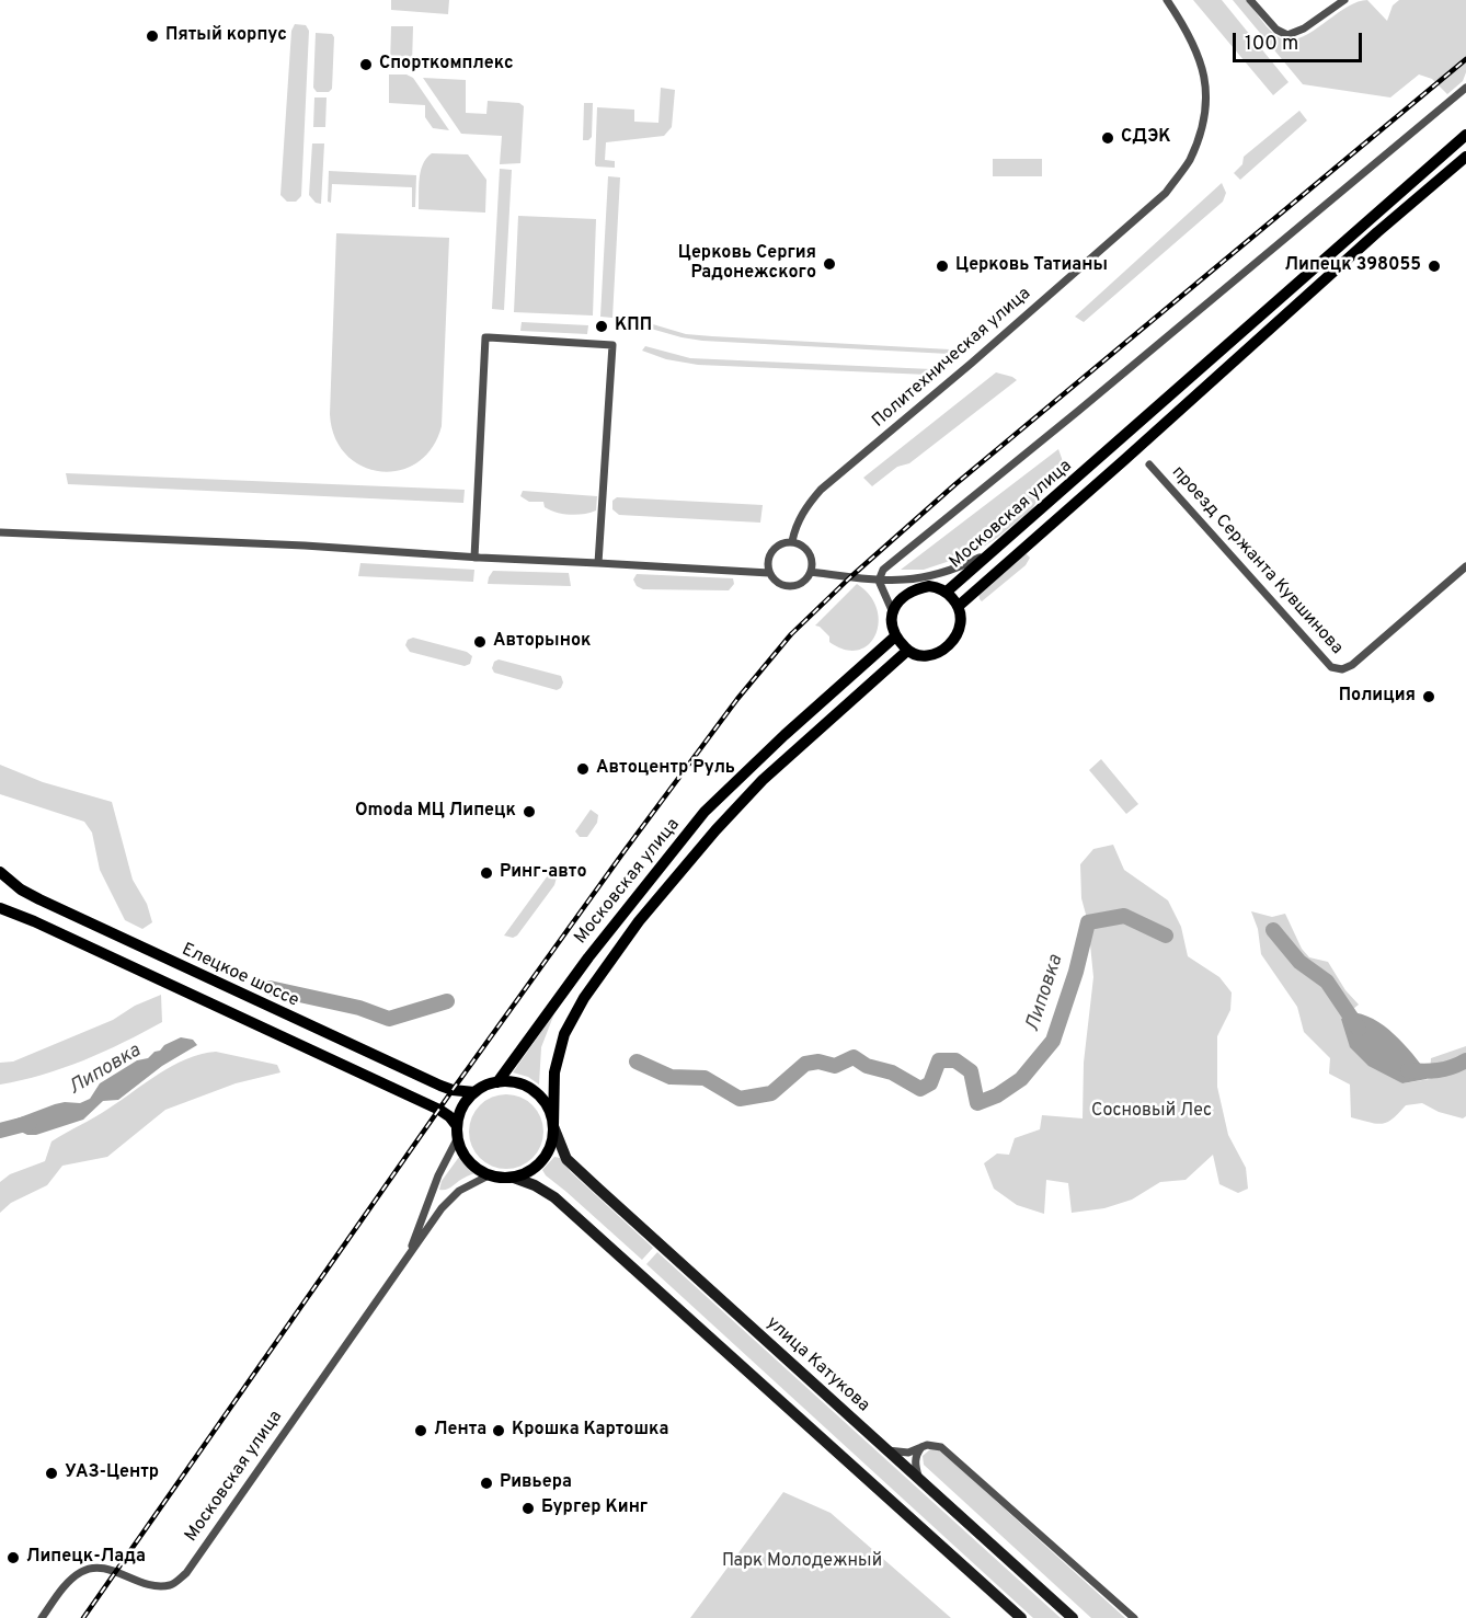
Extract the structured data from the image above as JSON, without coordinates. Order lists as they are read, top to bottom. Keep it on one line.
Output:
{"streets":{"main road":["Московская улица","Елецкое шоссе","улица Катукова"],"street":["Политехническая улица","проезд Сержанта Кувшинова"]},"crossings":[["Московская улица","Елецкое шоссе"],["Московская улица","улица Катукова"],["Елецкое шоссе","улица Катукова"]],"water":["Липовка"],"parks":["Сосновый Лес","Парк Молодежный"],"places":["Пятый корпус","Спорткомплекс","СДЭК","Церковь Сергия Радонежского","Церковь Татианы","Липецк 398055","КПП","Авторынок","Полиция","Автоцентр Руль","Omoda МЦ Липецк","Ринг-авто","Лента","Крошка Картошка","УАЗ-Центр","Ривьера","Бургер Кинг","Липецк-Лада"],"scale_bar":"100 m"}
